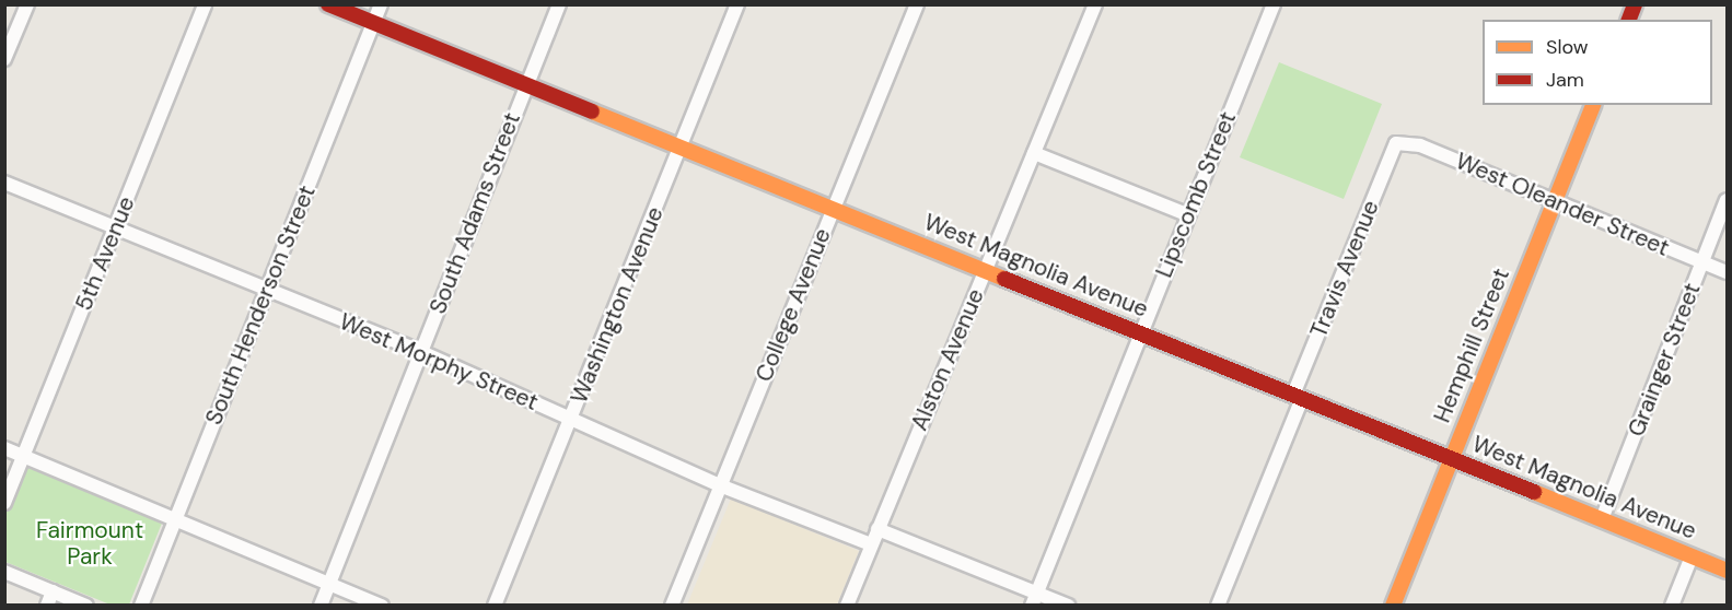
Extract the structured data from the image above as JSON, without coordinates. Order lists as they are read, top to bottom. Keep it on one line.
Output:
{"streets":{"street":["Lipscomb Street","West Oleander Street","South Adams Street","5th Avenue","West Magnolia Avenue","Travis Avenue","South Henderson Street","Washington Avenue","College Avenue","Hemphill Street","Alston Avenue","Grainger Street","West Morphy Street"]},"crossings":[["Lipscomb Street","West Magnolia Avenue"],["West Oleander Street","Travis Avenue"],["West Oleander Street","Hemphill Street"],["West Oleander Street","Grainger Street"],["South Adams Street","West Magnolia Avenue"],["South Adams Street","West Morphy Street"],["5th Avenue","West Morphy Street"],["West Magnolia Avenue","Travis Avenue"],["West Magnolia Avenue","South Henderson Street"],["West Magnolia Avenue","Washington Avenue"],["West Magnolia Avenue","College Avenue"],["West Magnolia Avenue","Hemphill Street"],["West Magnolia Avenue","Alston Avenue"],["West Magnolia Avenue","Grainger Street"],["South Henderson Street","West Morphy Street"],["Washington Avenue","West Morphy Street"],["College Avenue","West Morphy Street"],["Alston Avenue","West Morphy Street"]],"parks":["Fairmount Park"],"legend":["Slow","Jam"]}
